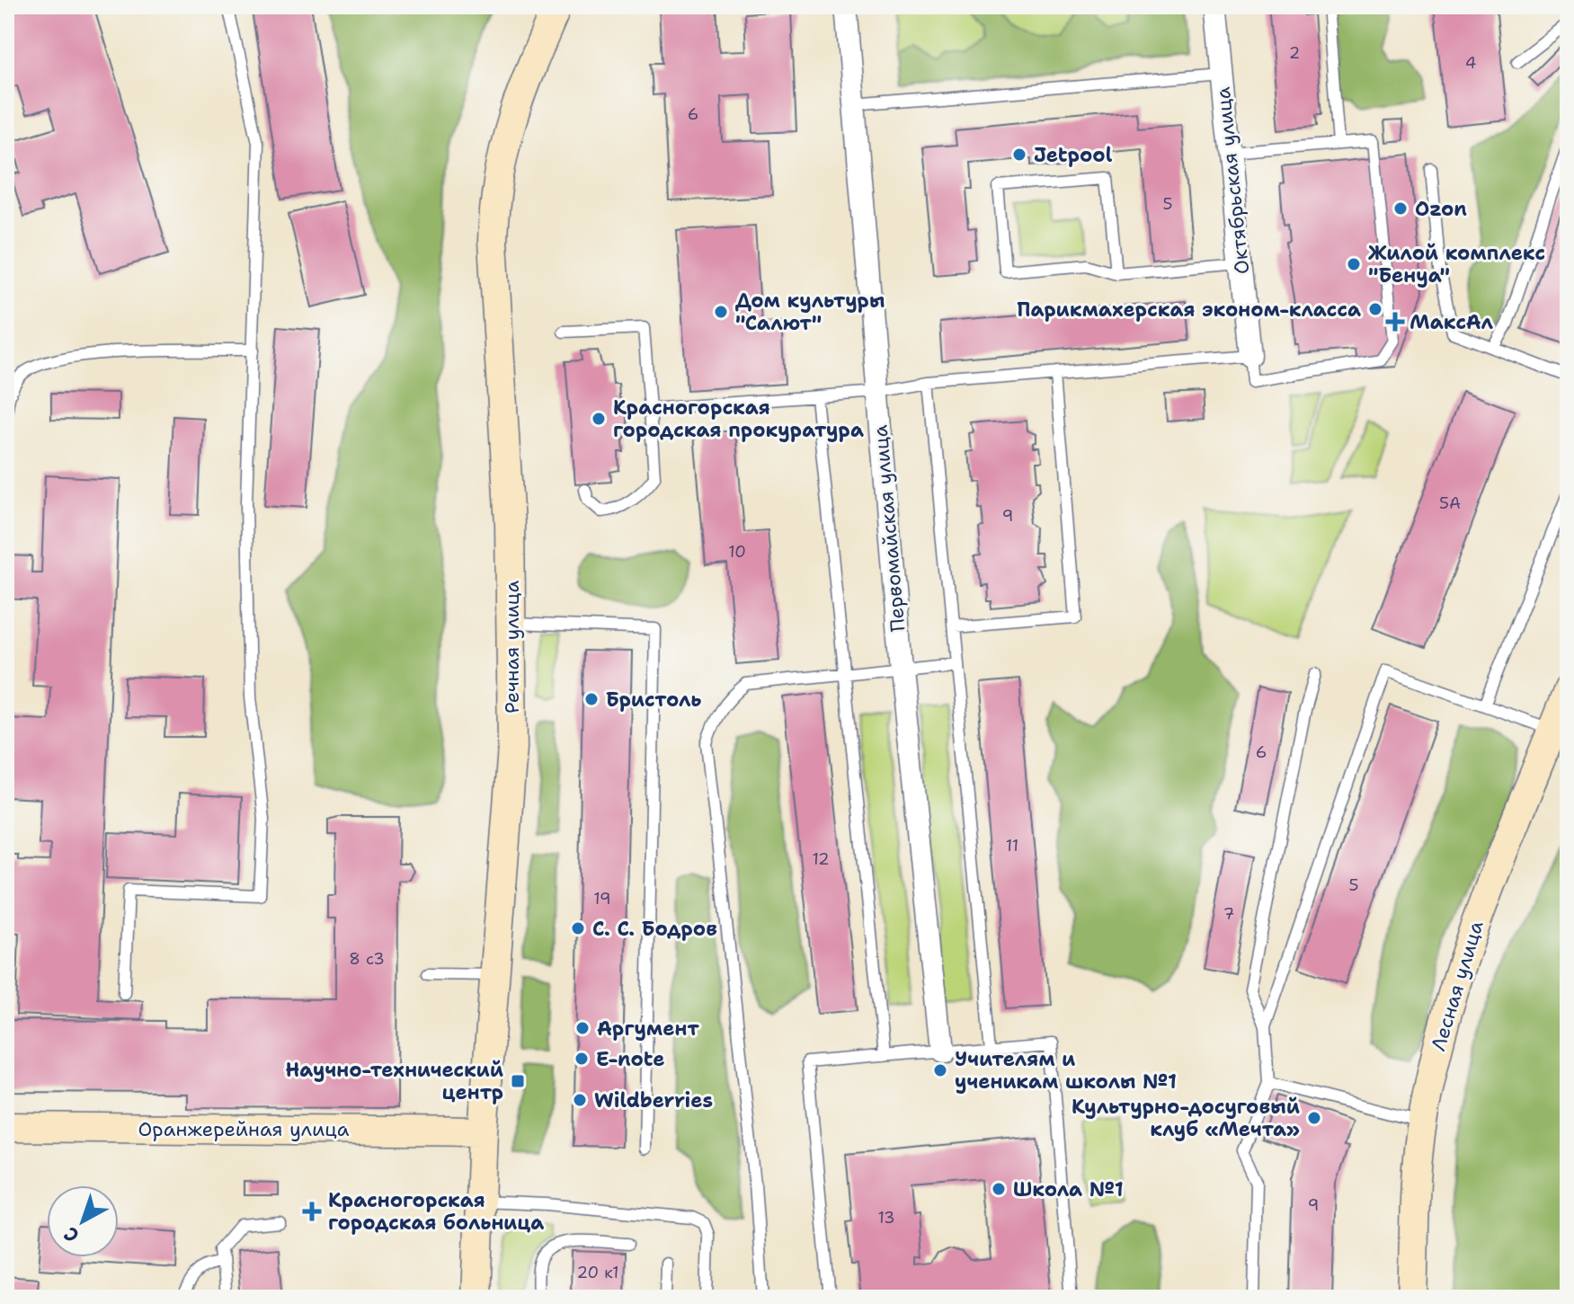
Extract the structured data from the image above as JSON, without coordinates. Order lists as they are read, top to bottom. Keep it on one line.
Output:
{"streets":{"main road":["Речная улица","Лесная улица","Оранжерейная улица"],"street":["Октябрьская улица","Первомайская улица"]},"crossings":[["Речная улица","Оранжерейная улица"]],"places":{"other":["Jetpool","Ozon","Жилой комплекс \"Бенуа\"","Парикмахерская эконом-класса","Дом культуры \"Салют\"","Красногорская городская прокуратура","Бристоль","С. С. Бодров","Аргумент","E-note","Учителям и ученикам школы №1","Wildberries","Культурно-досуговый клуб «Мечта»","Школа №1"],"health":["МаксАл","Красногорская городская больница"],"transit":["Научно-технический центр"]},"house_numbers":["2","4","6","5","5А","9","10","6","11","12","5","19","7","8 с3","9","13","20 к1"],"north":"bottom left"}
